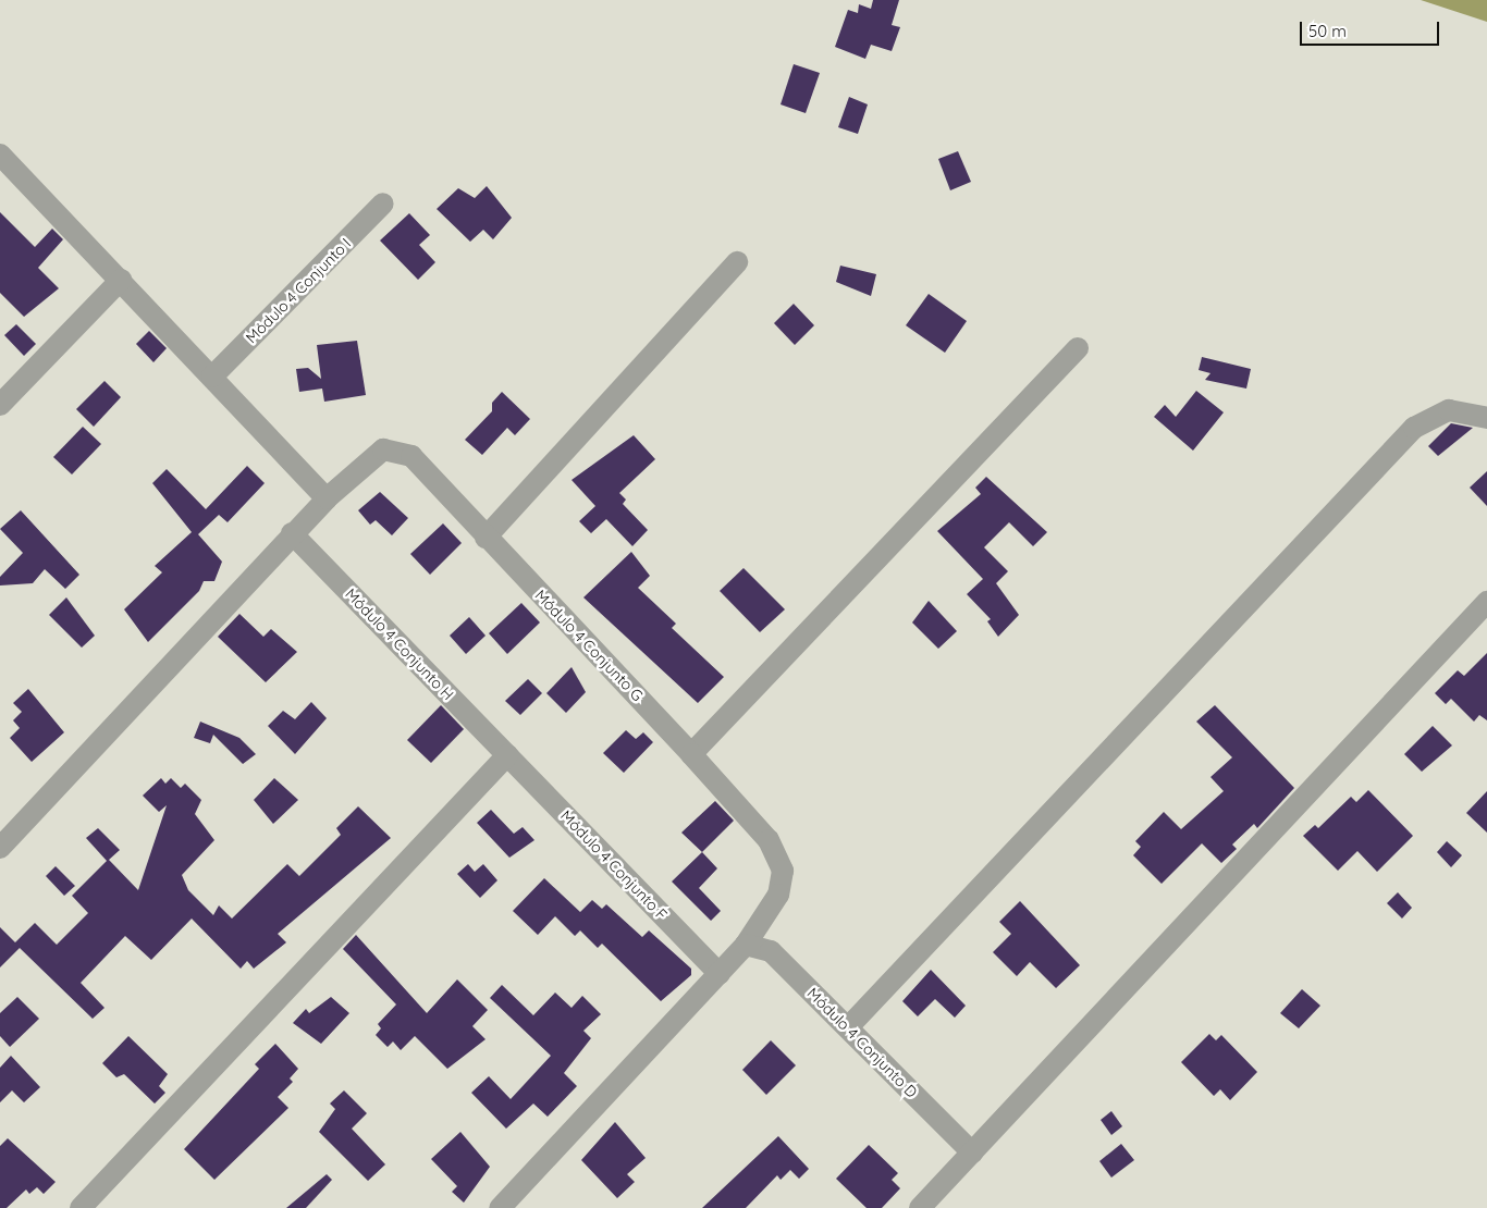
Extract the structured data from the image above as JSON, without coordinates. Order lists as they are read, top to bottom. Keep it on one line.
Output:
{"streets":{"street":["Módulo 4 Conjunto I","Módulo 4 Conjunto H","Módulo 4 Conjunto G","Módulo 4 Conjunto F","Módulo 4 Conjunto D"]},"crossings":[["Módulo 4 Conjunto H","Módulo 4 Conjunto F"],["Módulo 4 Conjunto G","Módulo 4 Conjunto F"],["Módulo 4 Conjunto G","Módulo 4 Conjunto D"]],"scale_bar":"50 m"}
